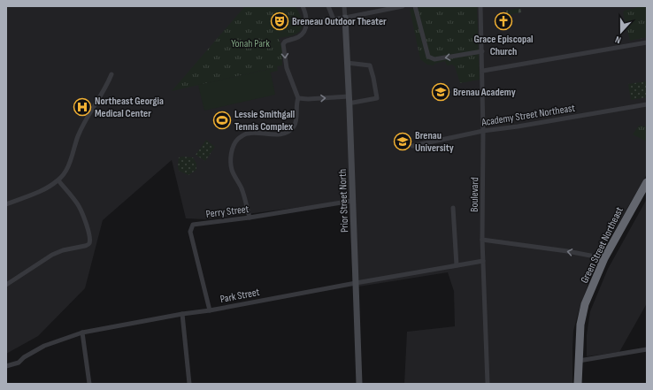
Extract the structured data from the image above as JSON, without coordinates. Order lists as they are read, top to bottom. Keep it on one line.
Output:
{"streets":{"highway":["Green Street Northeast"],"street":["Academy Street Northeast","Boulevard","Prior Street North","Perry Street","Park Street"]},"crossings":[["Academy Street Northeast","Boulevard"],["Boulevard","Park Street"],["Prior Street North","Perry Street"],["Prior Street North","Park Street"],["Perry Street","Park Street"]],"parks":["Yonah Park"],"places":{"theatre":["Breneau Outdoor Theater"],"church":["Grace Episcopal Church"],"school or university":["Brenau Academy","Brenau University"],"hospital":["Northeast Georgia Medical Center"],"sports":["Lessie Smithgall Tennis Complex"]},"north":"bottom"}
